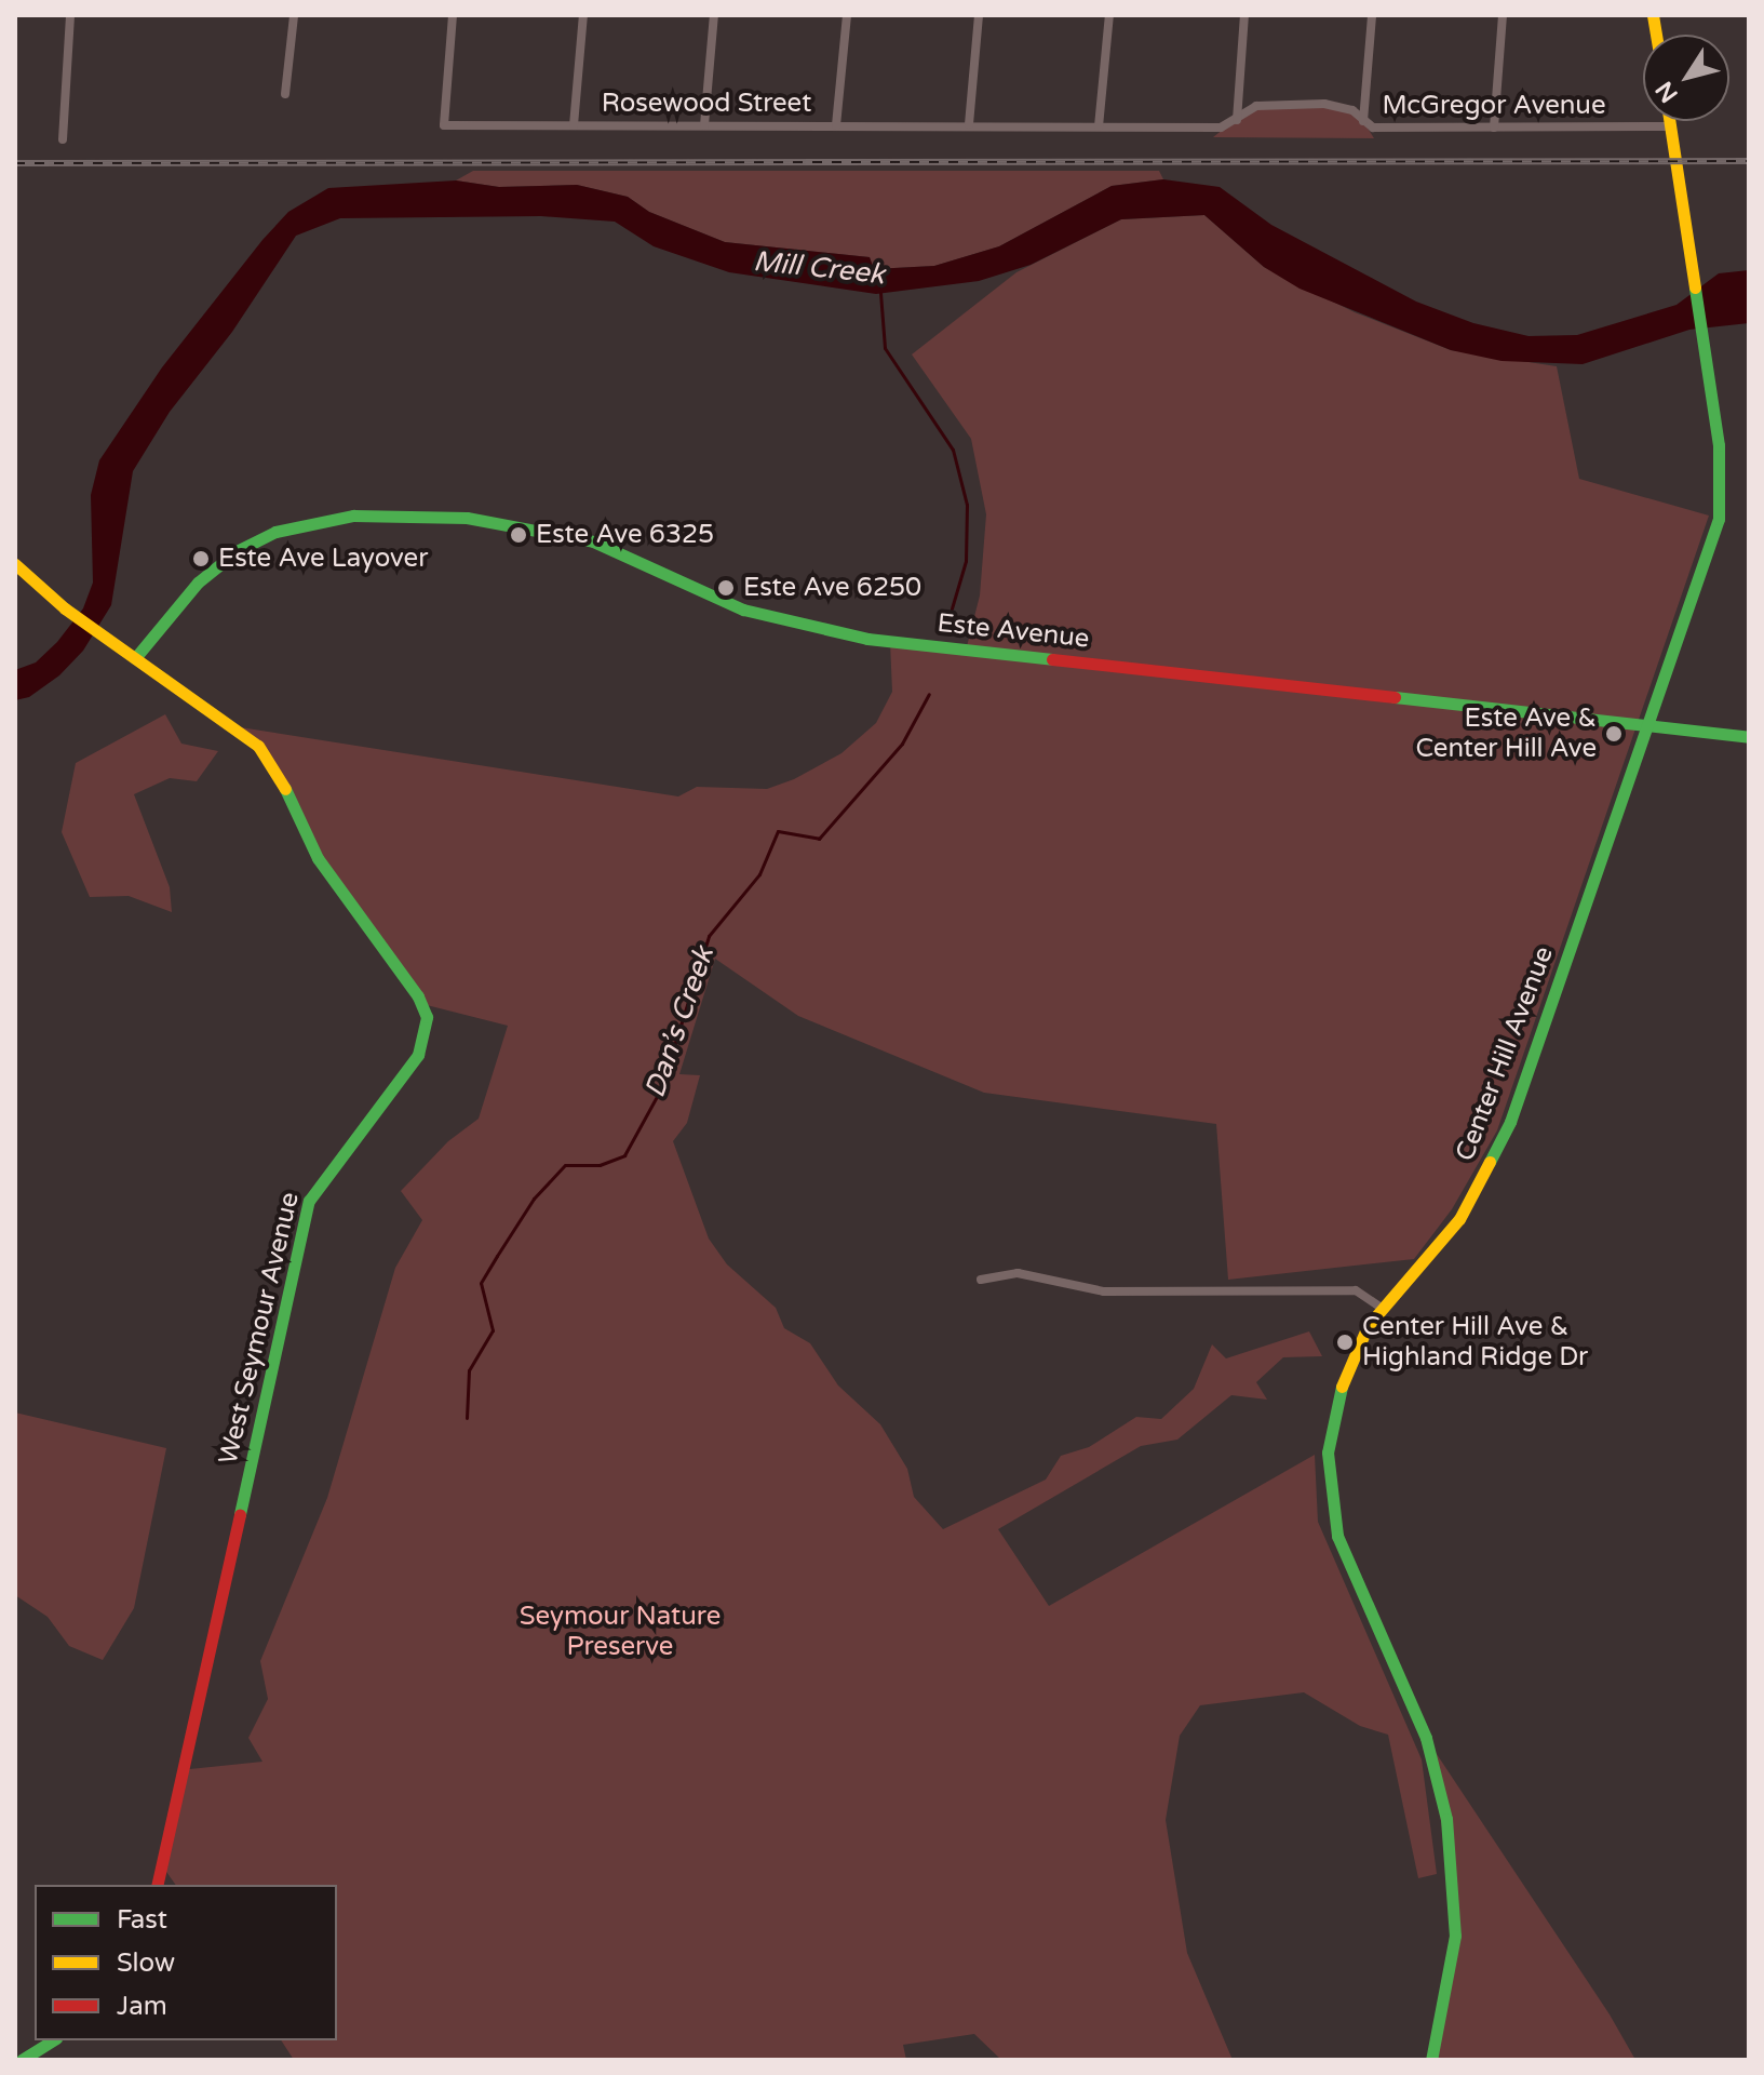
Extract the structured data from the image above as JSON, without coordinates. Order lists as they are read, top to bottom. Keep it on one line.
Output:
{"streets":{"street":["Rosewood Street","McGregor Avenue","Este Avenue","Center Hill Avenue","West Seymour Avenue"]},"crossings":[["Rosewood Street","McGregor Avenue"],["McGregor Avenue","Center Hill Avenue"],["Este Avenue","Center Hill Avenue"],["Este Avenue","West Seymour Avenue"]],"water":["Mill Creek","Dan’s Creek"],"parks":["Seymour Nature Preserve"],"places":["Este Ave 6325","Este Ave Layover","Este Ave 6250","Este Ave & Center Hill Ave","Center Hill Ave & Highland Ridge Dr"],"legend":["Fast","Slow","Jam"],"north":"bottom left"}
